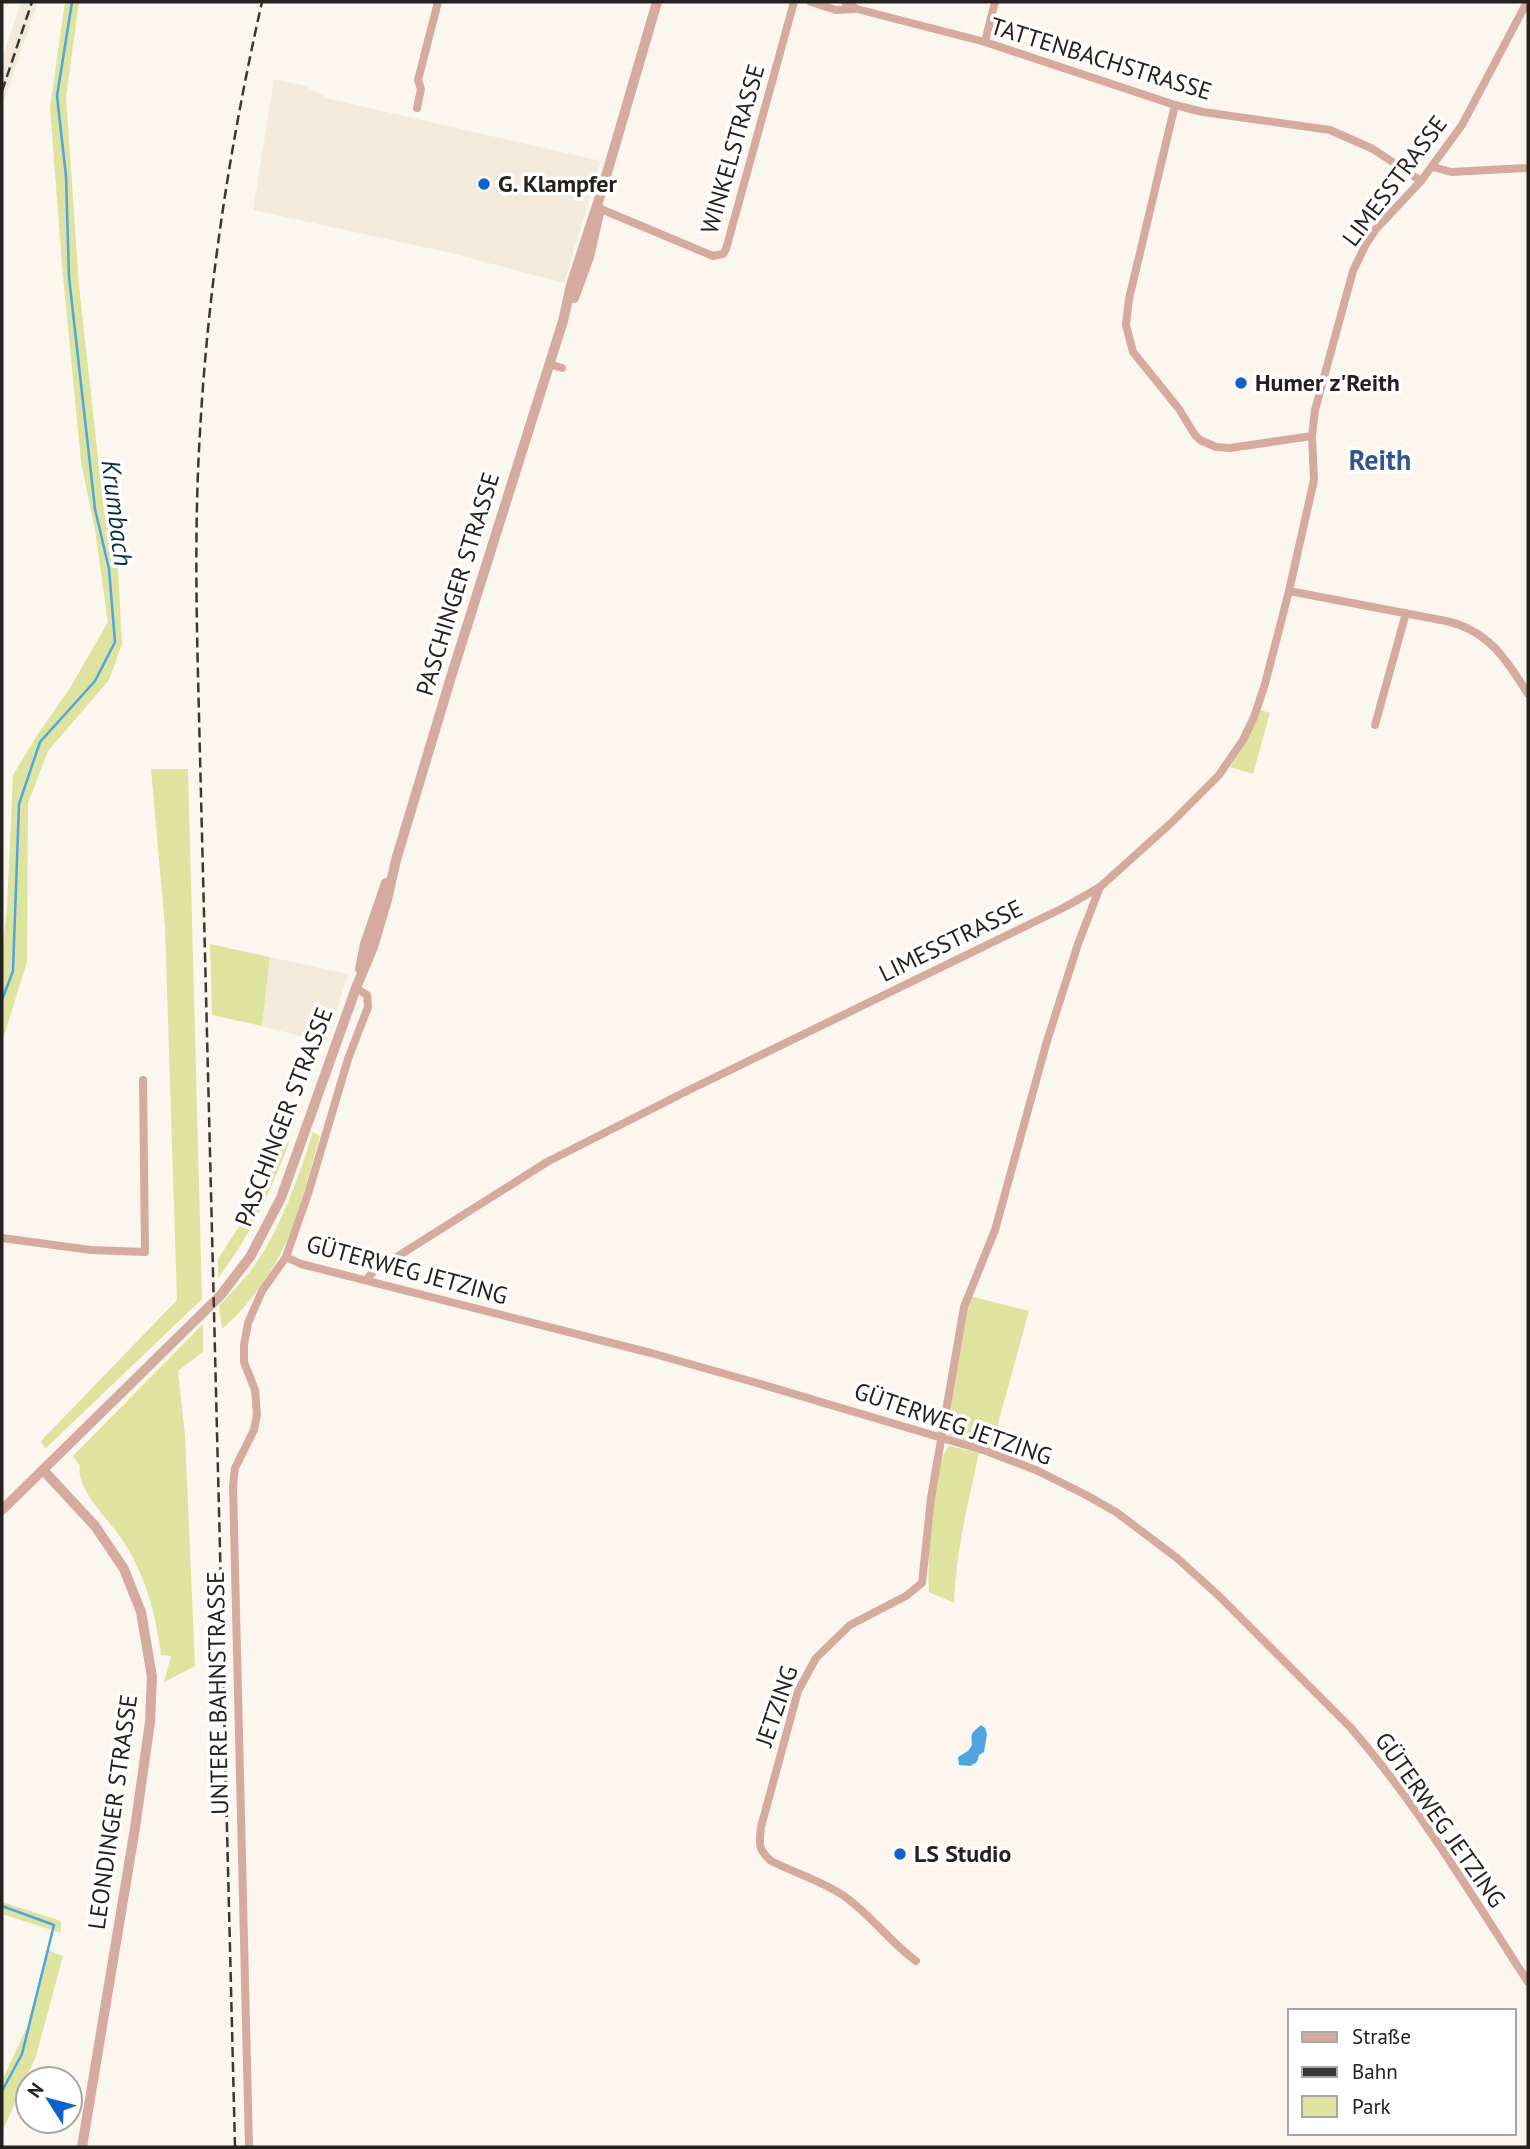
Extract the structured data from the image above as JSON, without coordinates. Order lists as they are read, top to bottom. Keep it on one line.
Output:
{"streets":{"street":["TATTENBACHSTRASSE","WINKELSTRASSE","LIMESSTRASSE","PASCHINGER STRASSE","GÜTERWEG JETZING","UNTERE BAHNSTRASSE","JETZING","LEONDINGER STRASSE"]},"crossings":[["TATTENBACHSTRASSE","LIMESSTRASSE"],["WINKELSTRASSE","PASCHINGER STRASSE"],["LIMESSTRASSE","GÜTERWEG JETZING"],["PASCHINGER STRASSE","UNTERE BAHNSTRASSE"],["PASCHINGER STRASSE","LEONDINGER STRASSE"],["GÜTERWEG JETZING","UNTERE BAHNSTRASSE"],["GÜTERWEG JETZING","JETZING"]],"districts":["Reith"],"water":["Krumbach"],"places":["G. Klampfer","Humer z'Reith","LS Studio"],"legend":["Straße","Bahn","Park"],"north":"top left"}
